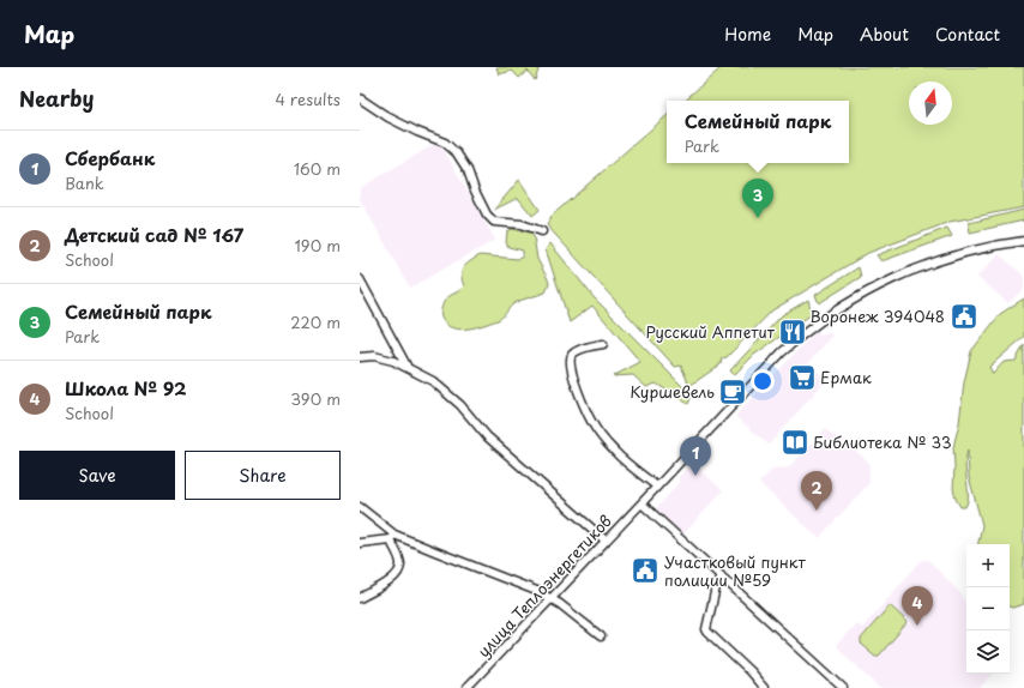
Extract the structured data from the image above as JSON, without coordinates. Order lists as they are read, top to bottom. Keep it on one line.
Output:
{"streets":{"street":["улица Теплоэнергетиков"]},"places":{"public building":["Воронеж 394048","Участковый пункт полиции №59"],"restaurant":["Русский Аппетит"],"supermarket":["Ермак"],"cafe":["Куршевель"],"library":["Библиотека № 33"]},"north":"top","page":{"header":"Map","nav":["Home","Map","About","Contact"],"heading":["Nearby","4 results"],"popup":["Семейный парк","Park"],"list":[{"mark":"1","name":"Сбербанк","note":"Bank","value":"160 m"},{"mark":"2","name":"Детский сад № 167","note":"School","value":"190 m"},{"mark":"3","name":"Семейный парк","note":"Park","value":"220 m"},{"mark":"4","name":"Школа № 92","note":"School","value":"390 m"}],"pins":["3","1","2","4"],"buttons":["Save","Share"],"map_buttons":["+","−"]}}
